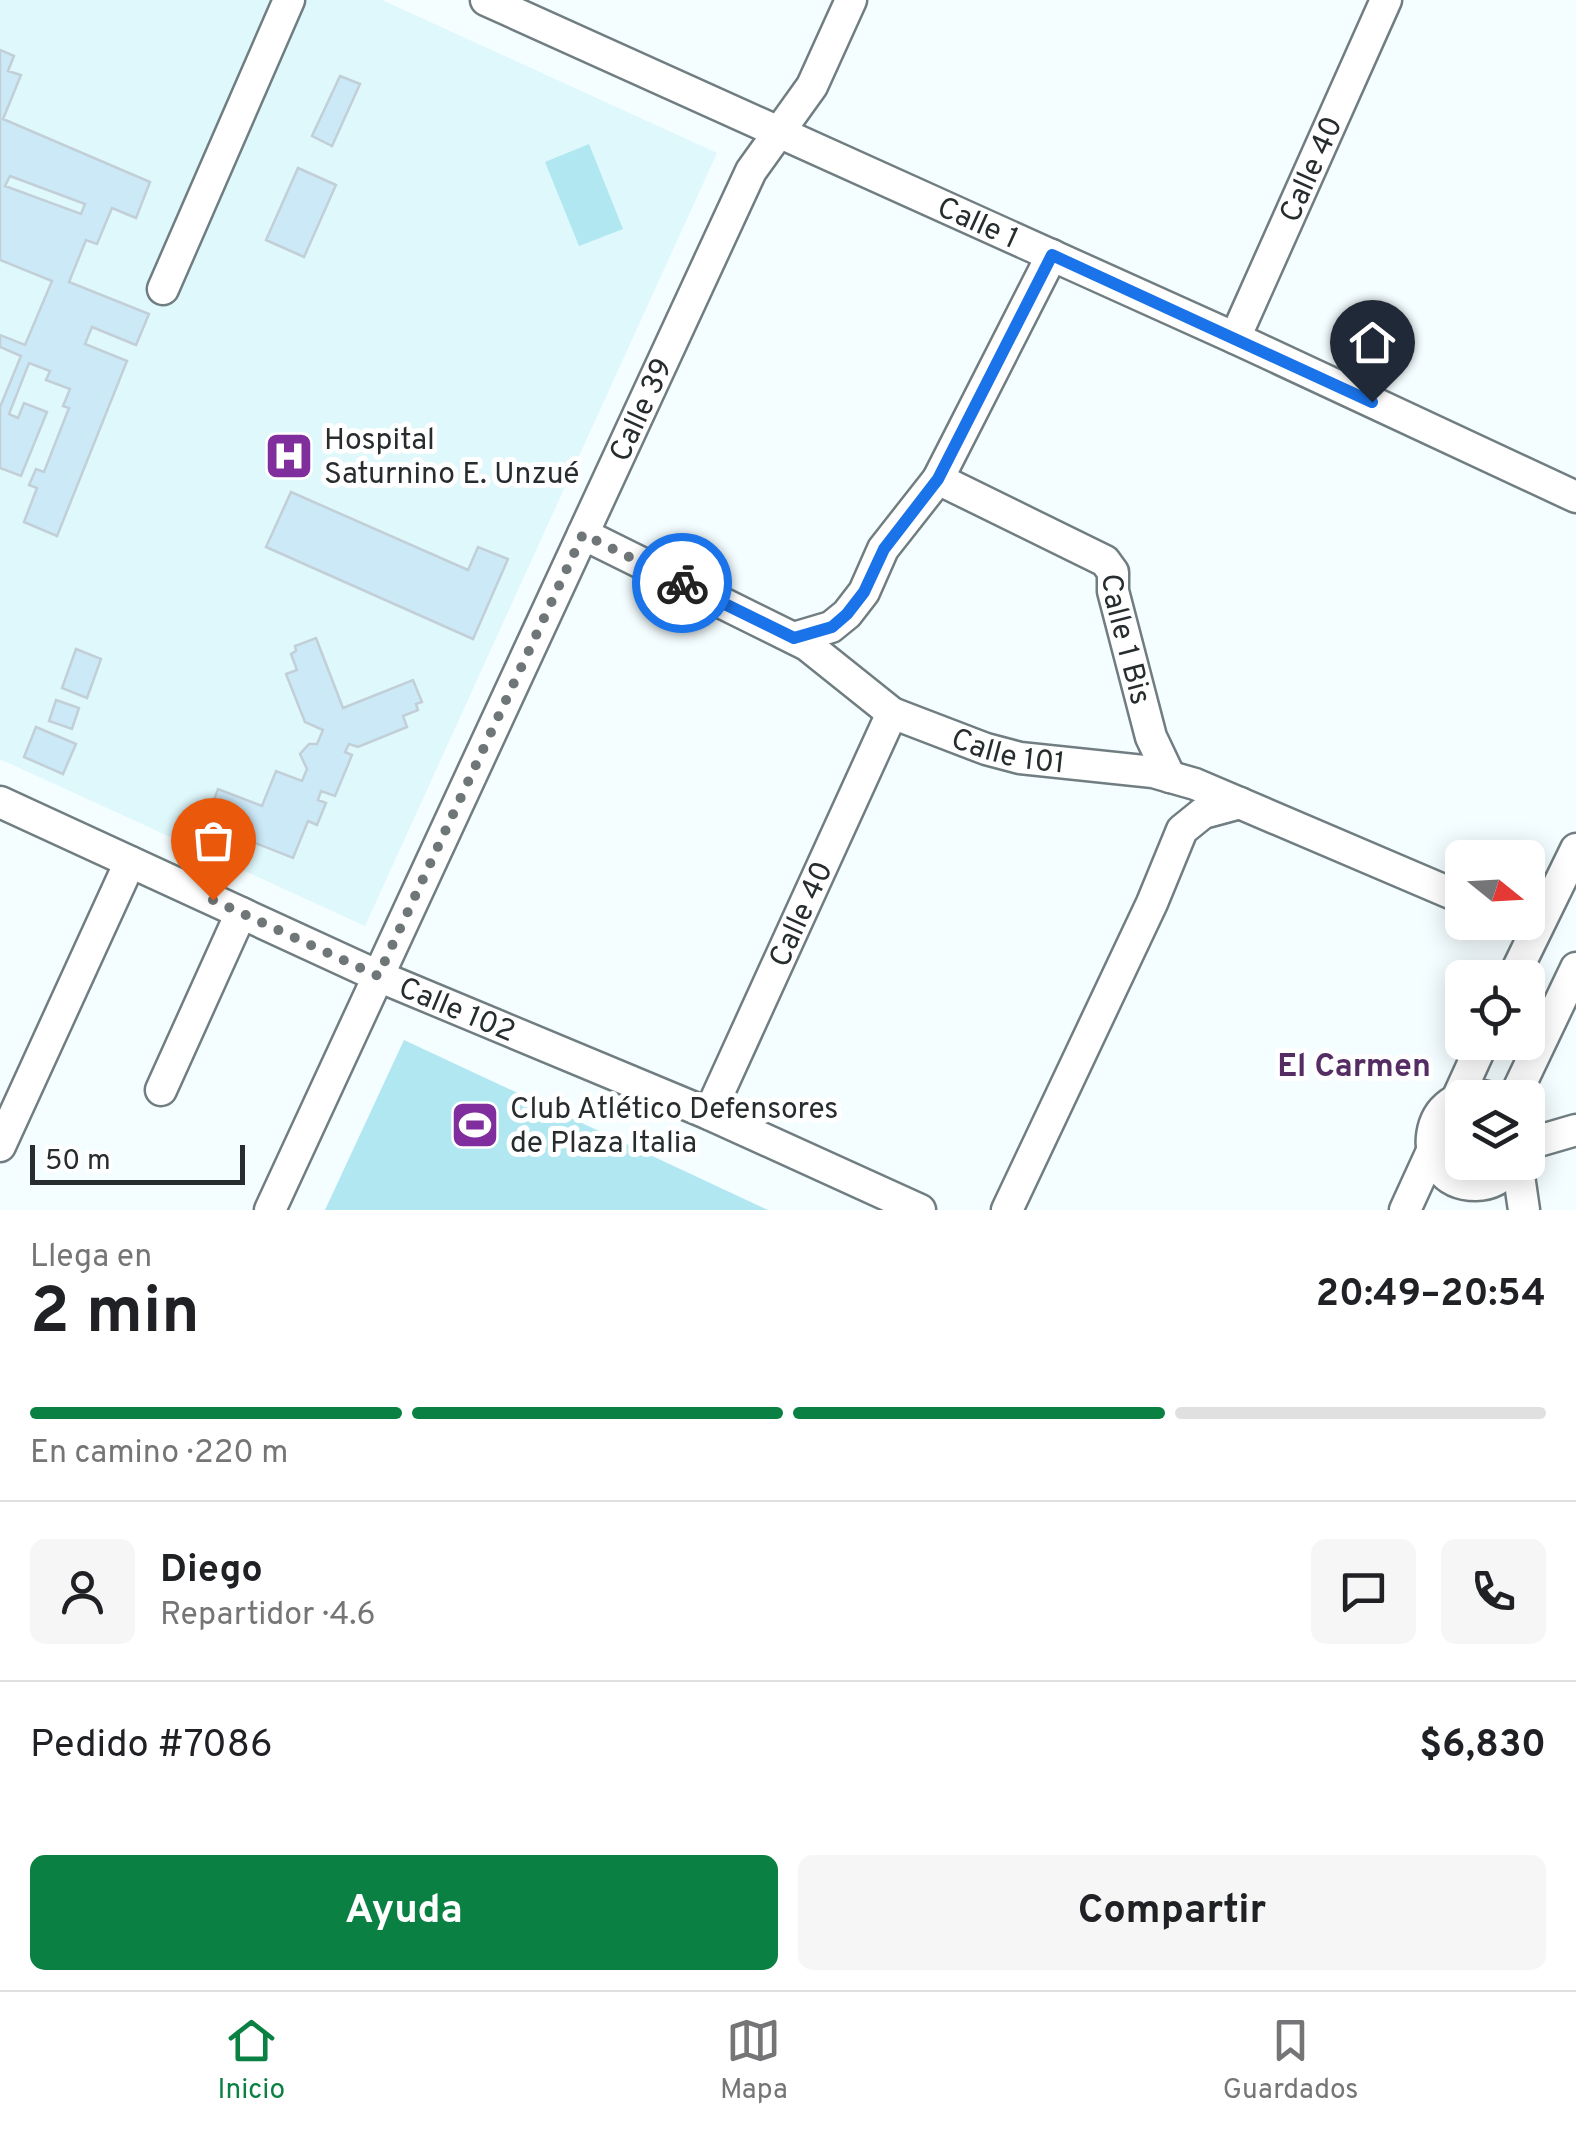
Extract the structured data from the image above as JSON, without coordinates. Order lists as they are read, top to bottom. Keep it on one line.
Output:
{"streets":{"street":["Calle 40","Calle 1","Calle 39","Calle 1 Bis","Calle 101","Calle 102"]},"crossings":[["Calle 40","Calle 1"],["Calle 40","Calle 101"],["Calle 40","Calle 102"],["Calle 1","Calle 39"],["Calle 39","Calle 101"],["Calle 39","Calle 102"],["Calle 1 Bis","Calle 101"]],"districts":["El Carmen"],"places":{"hospital":["Hospital Saturnino E. Unzué"],"sports":["Club Atlético Defensores de Plaza Italia"]},"scale_bar":"50 m","north":"right","page":{"scale":"50 m","heading":["2 min","Llega en","20:49–20:54"],"panel":["Diego","Repartidor · 4.6","Pedido #7086","$6,830"],"bar":"En camino · 220 m","buttons":["Ayuda","Compartir"],"tabs":["Inicio","Mapa","Guardados"]}}
